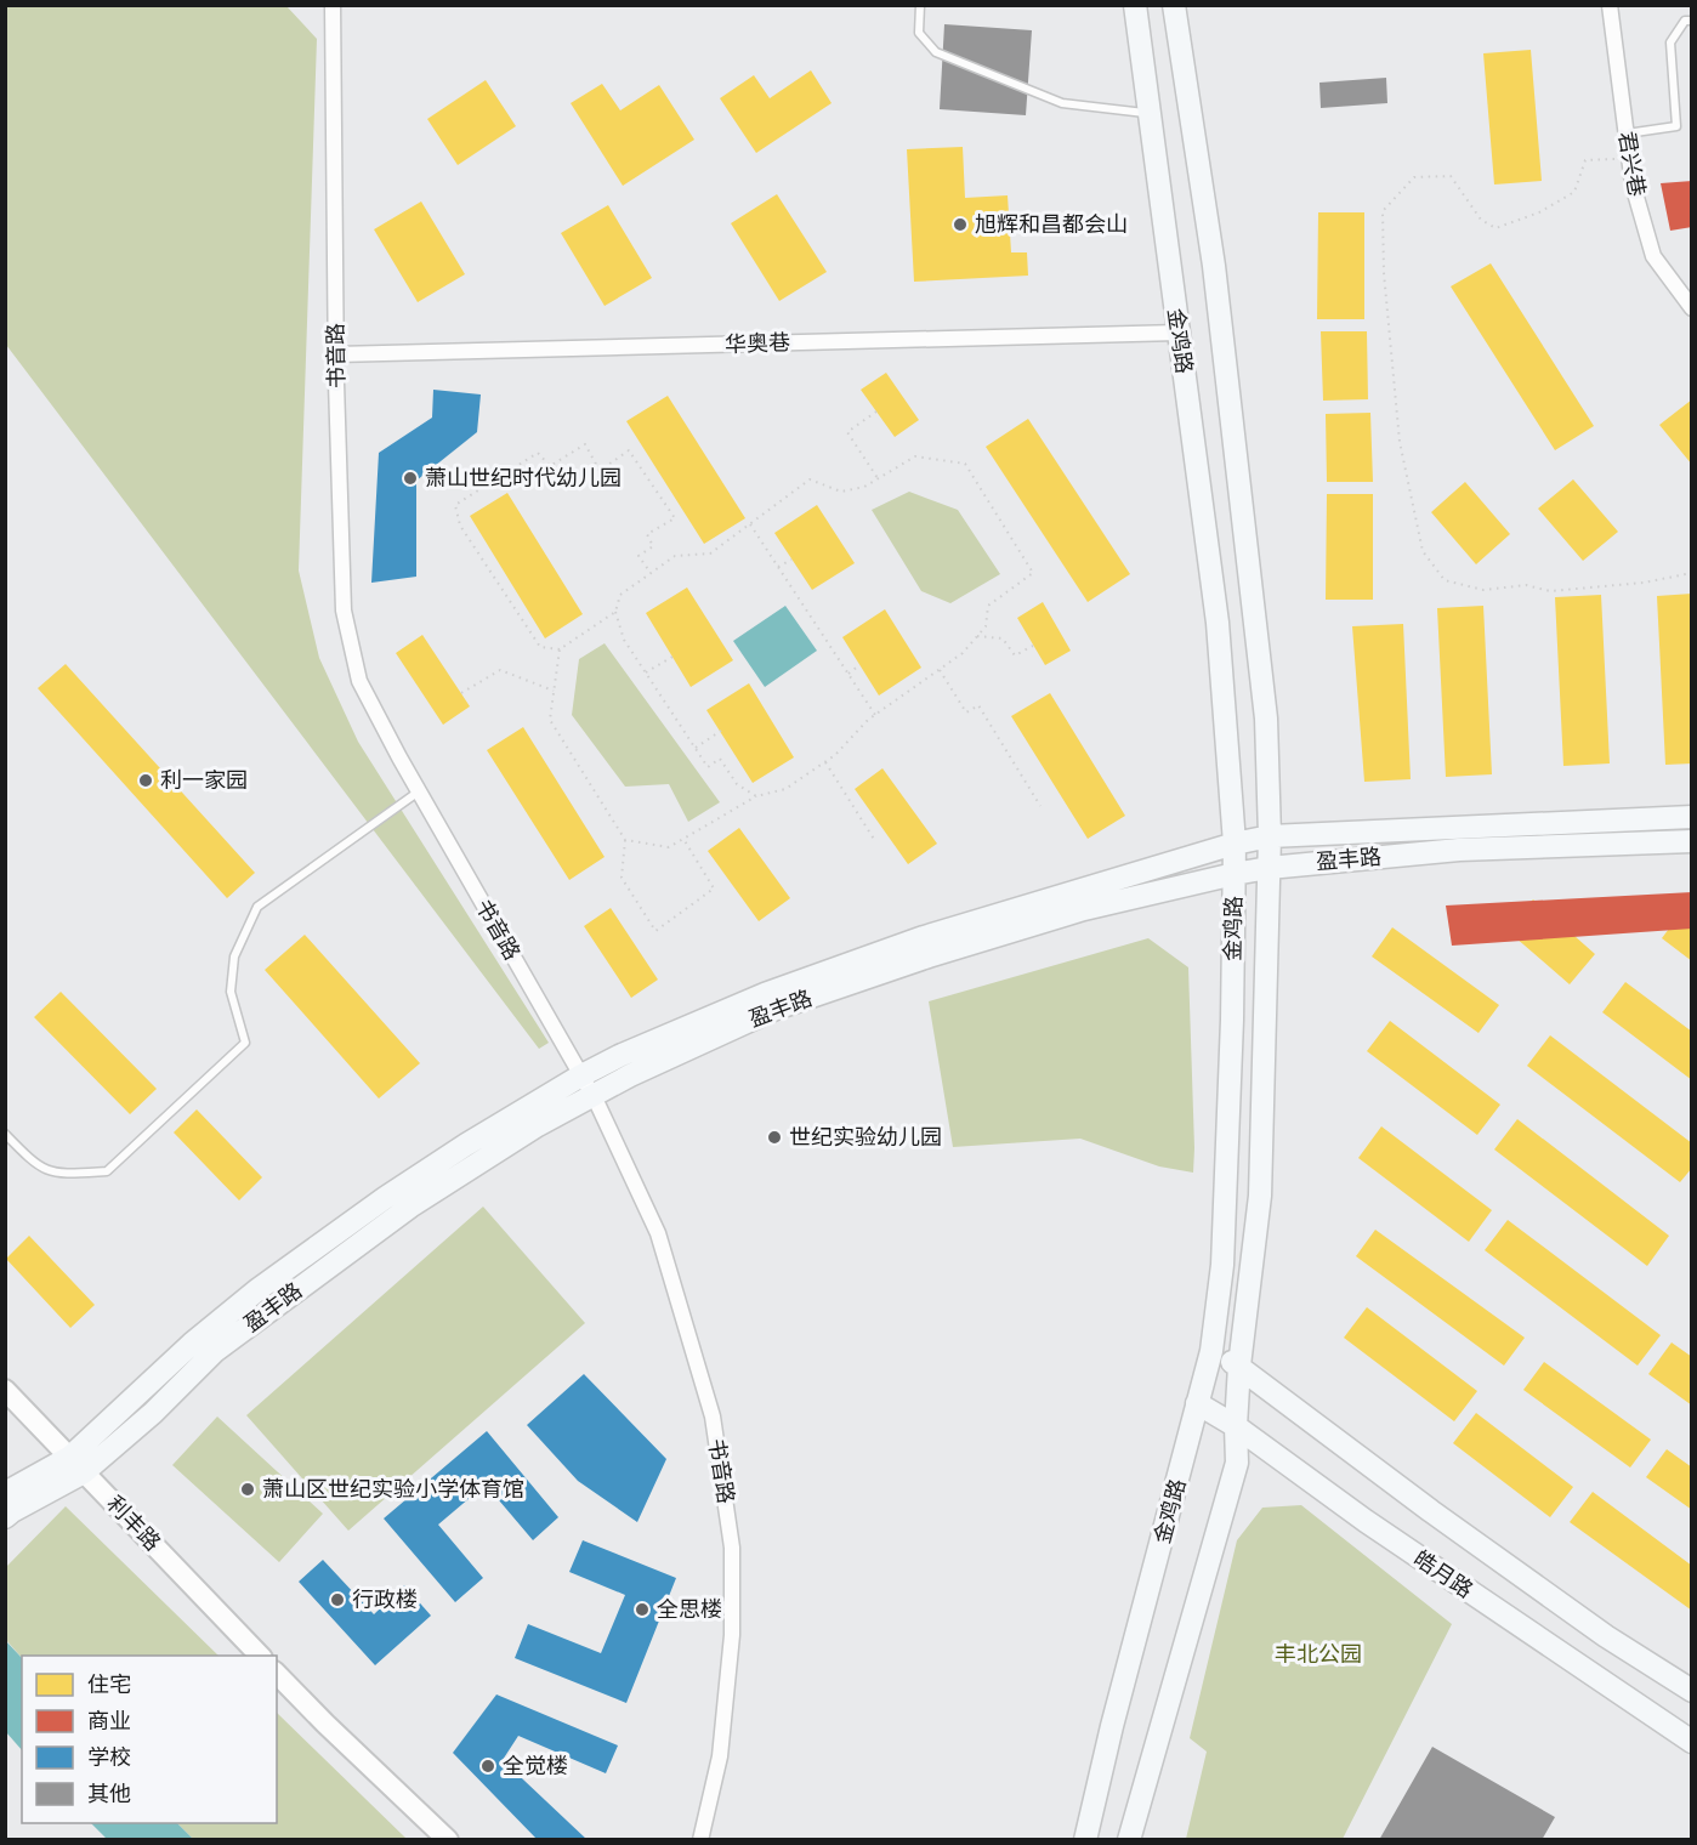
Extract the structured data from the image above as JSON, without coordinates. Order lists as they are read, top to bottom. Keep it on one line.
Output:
{"streets":{"main road":["金鸡路","盈丰路","皓月路"],"street":["君兴巷","华奥巷","书音路","利丰路"]},"crossings":[["金鸡路","华奥巷"],["金鸡路","盈丰路"],["金鸡路","皓月路"],["华奥巷","书音路"],["书音路","盈丰路"],["盈丰路","利丰路"]],"parks":["丰北公园"],"places":["旭辉和昌都会山","萧山世纪时代幼儿园","利一家园","世纪实验幼儿园","萧山区世纪实验小学体育馆","行政楼","全思楼","全觉楼"],"legend":["住宅","商业","学校","其他"]}
